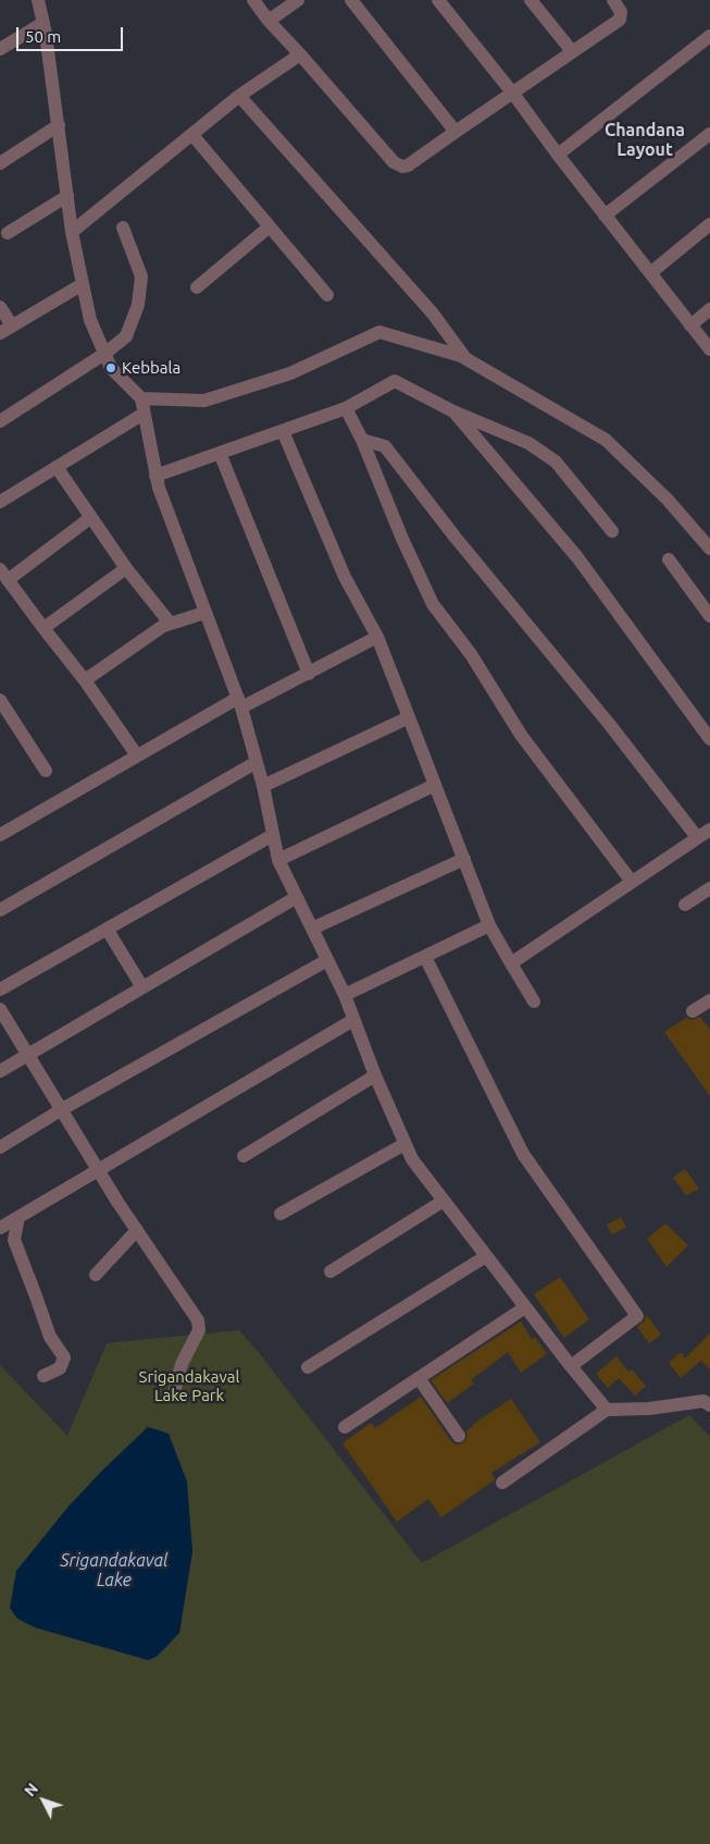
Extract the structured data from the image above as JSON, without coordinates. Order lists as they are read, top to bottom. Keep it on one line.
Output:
{"districts":["Chandana Layout"],"water":["Srigandakaval Lake"],"parks":["Srigandakaval Lake Park"],"places":["Kebbala"],"scale_bar":"50 m","north":"top left"}
